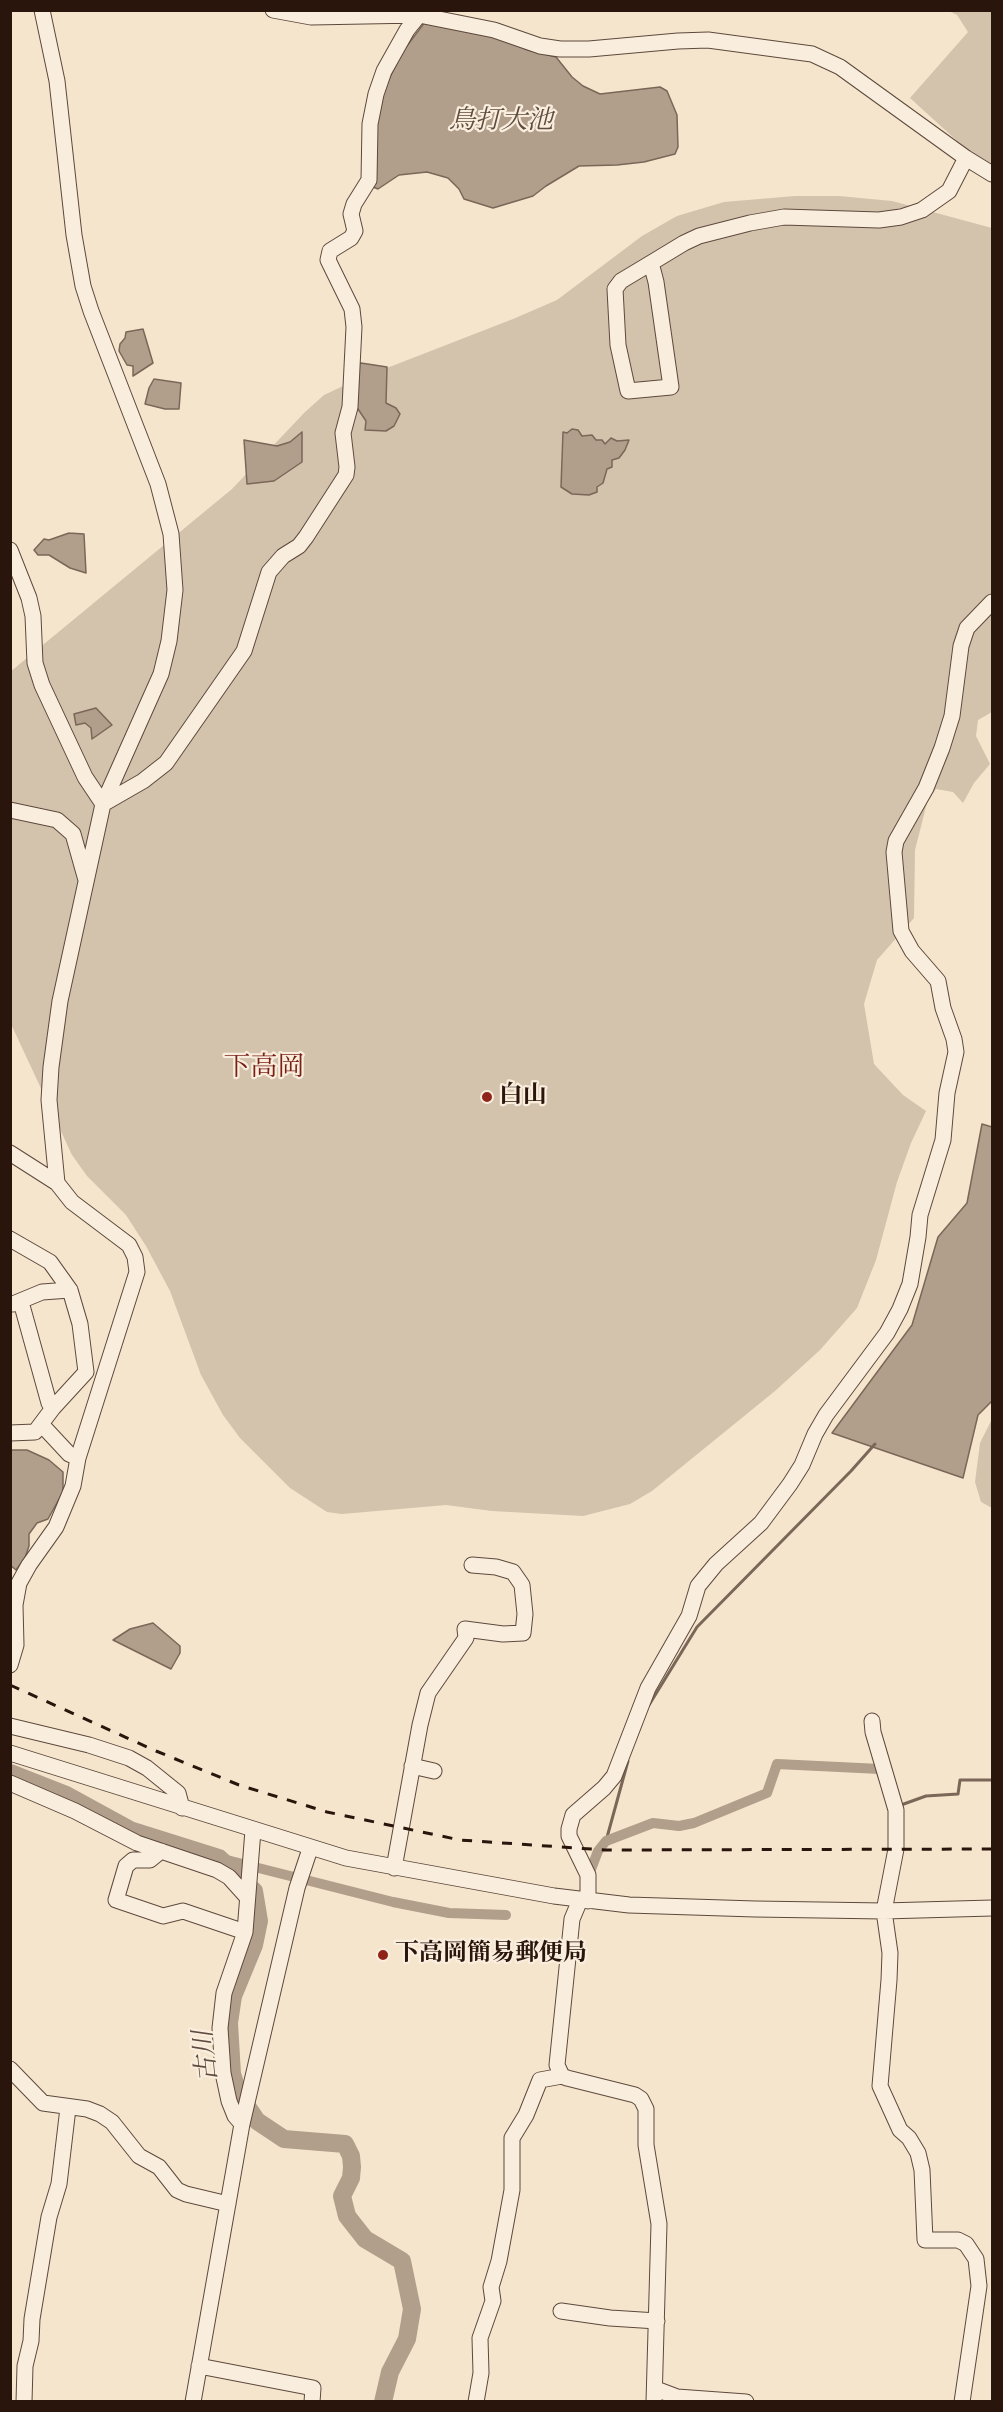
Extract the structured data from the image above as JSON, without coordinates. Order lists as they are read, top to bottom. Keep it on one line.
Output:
{"districts":["下高岡"],"water":["鳥打大池","古川"],"places":["白山","下高岡簡易郵便局"]}
